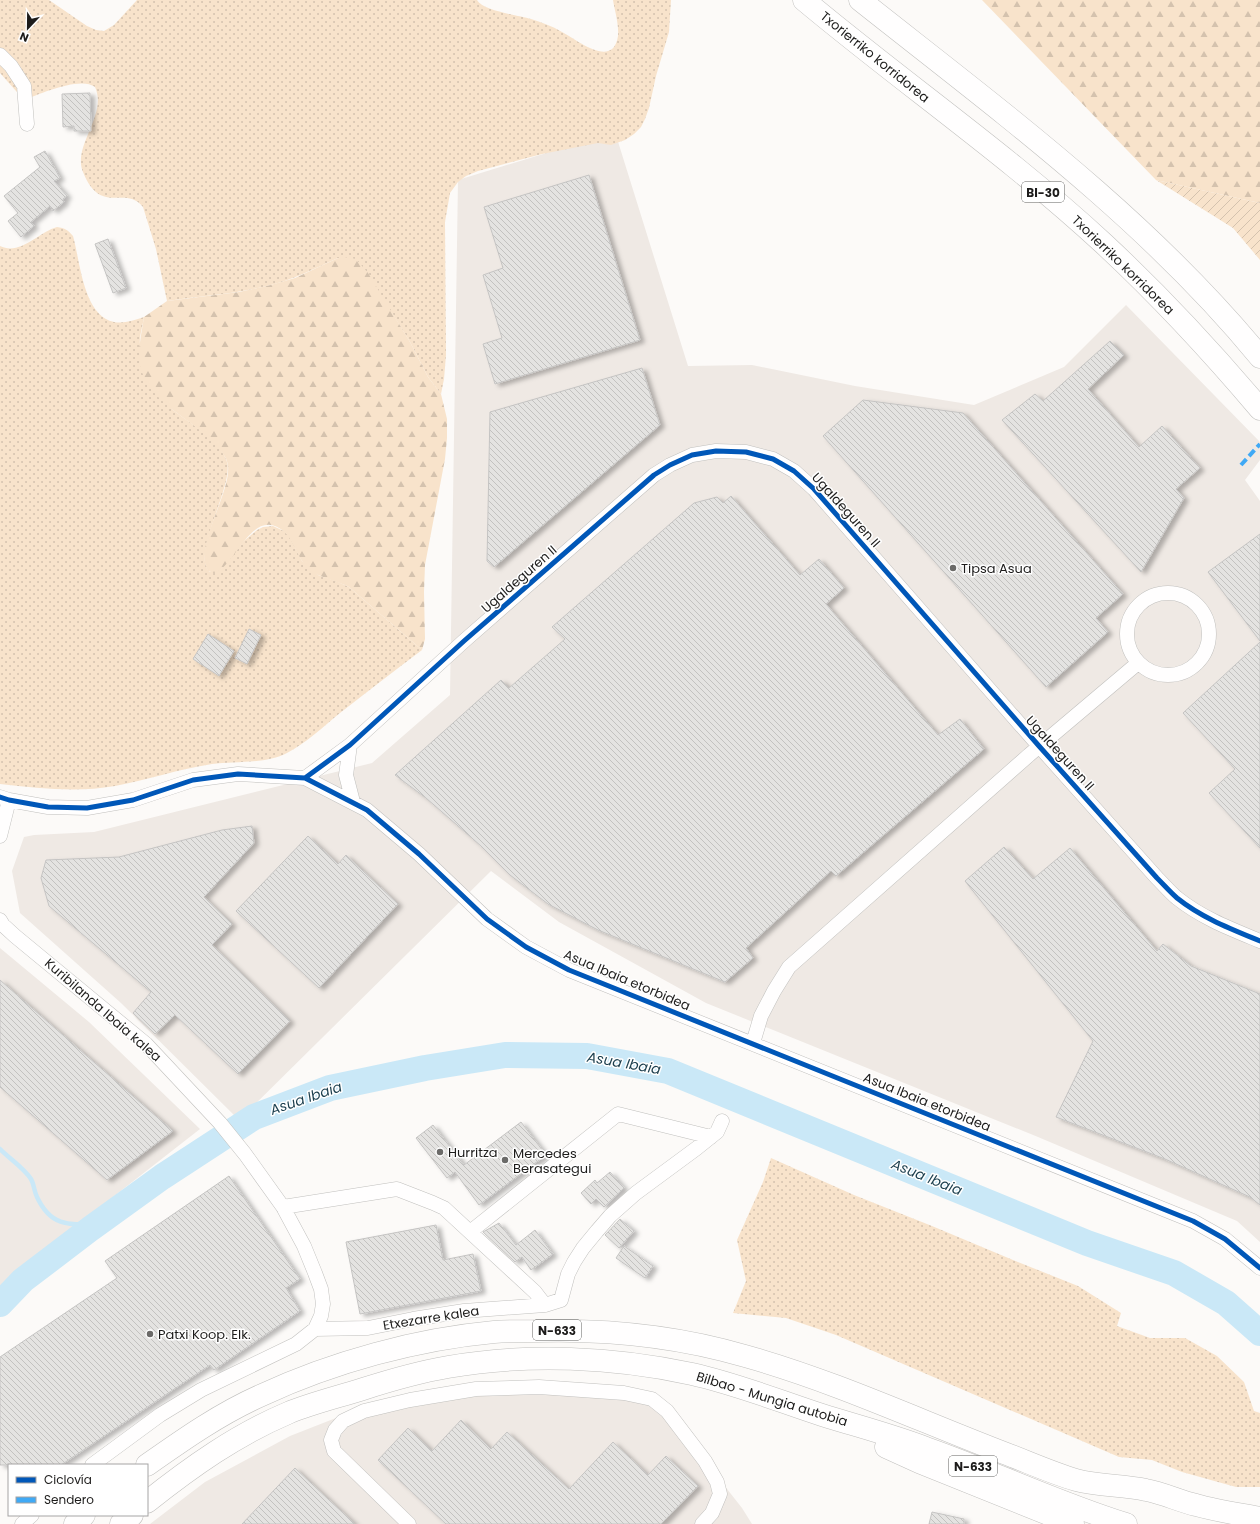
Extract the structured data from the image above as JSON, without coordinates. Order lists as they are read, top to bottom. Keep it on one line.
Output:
{"streets":{"highway":["Txorierriko korridorea","BI-30","N-633","Bilbao - Mungia autobia"],"street":["Ugaldeguren II","Asua Ibaia etorbidea","Kuribilanda Ibaia kalea","Etxezarre kalea"]},"crossings":[["Ugaldeguren II","Asua Ibaia etorbidea"],["Kuribilanda Ibaia kalea","Etxezarre kalea"]],"water":["Asua Ibaia"],"places":["Tipsa Asua","Hurritza","Mercedes Berasategui","Patxi Koop. Elk."],"legend":["Ciclovía","Sendero"],"north":"bottom"}
